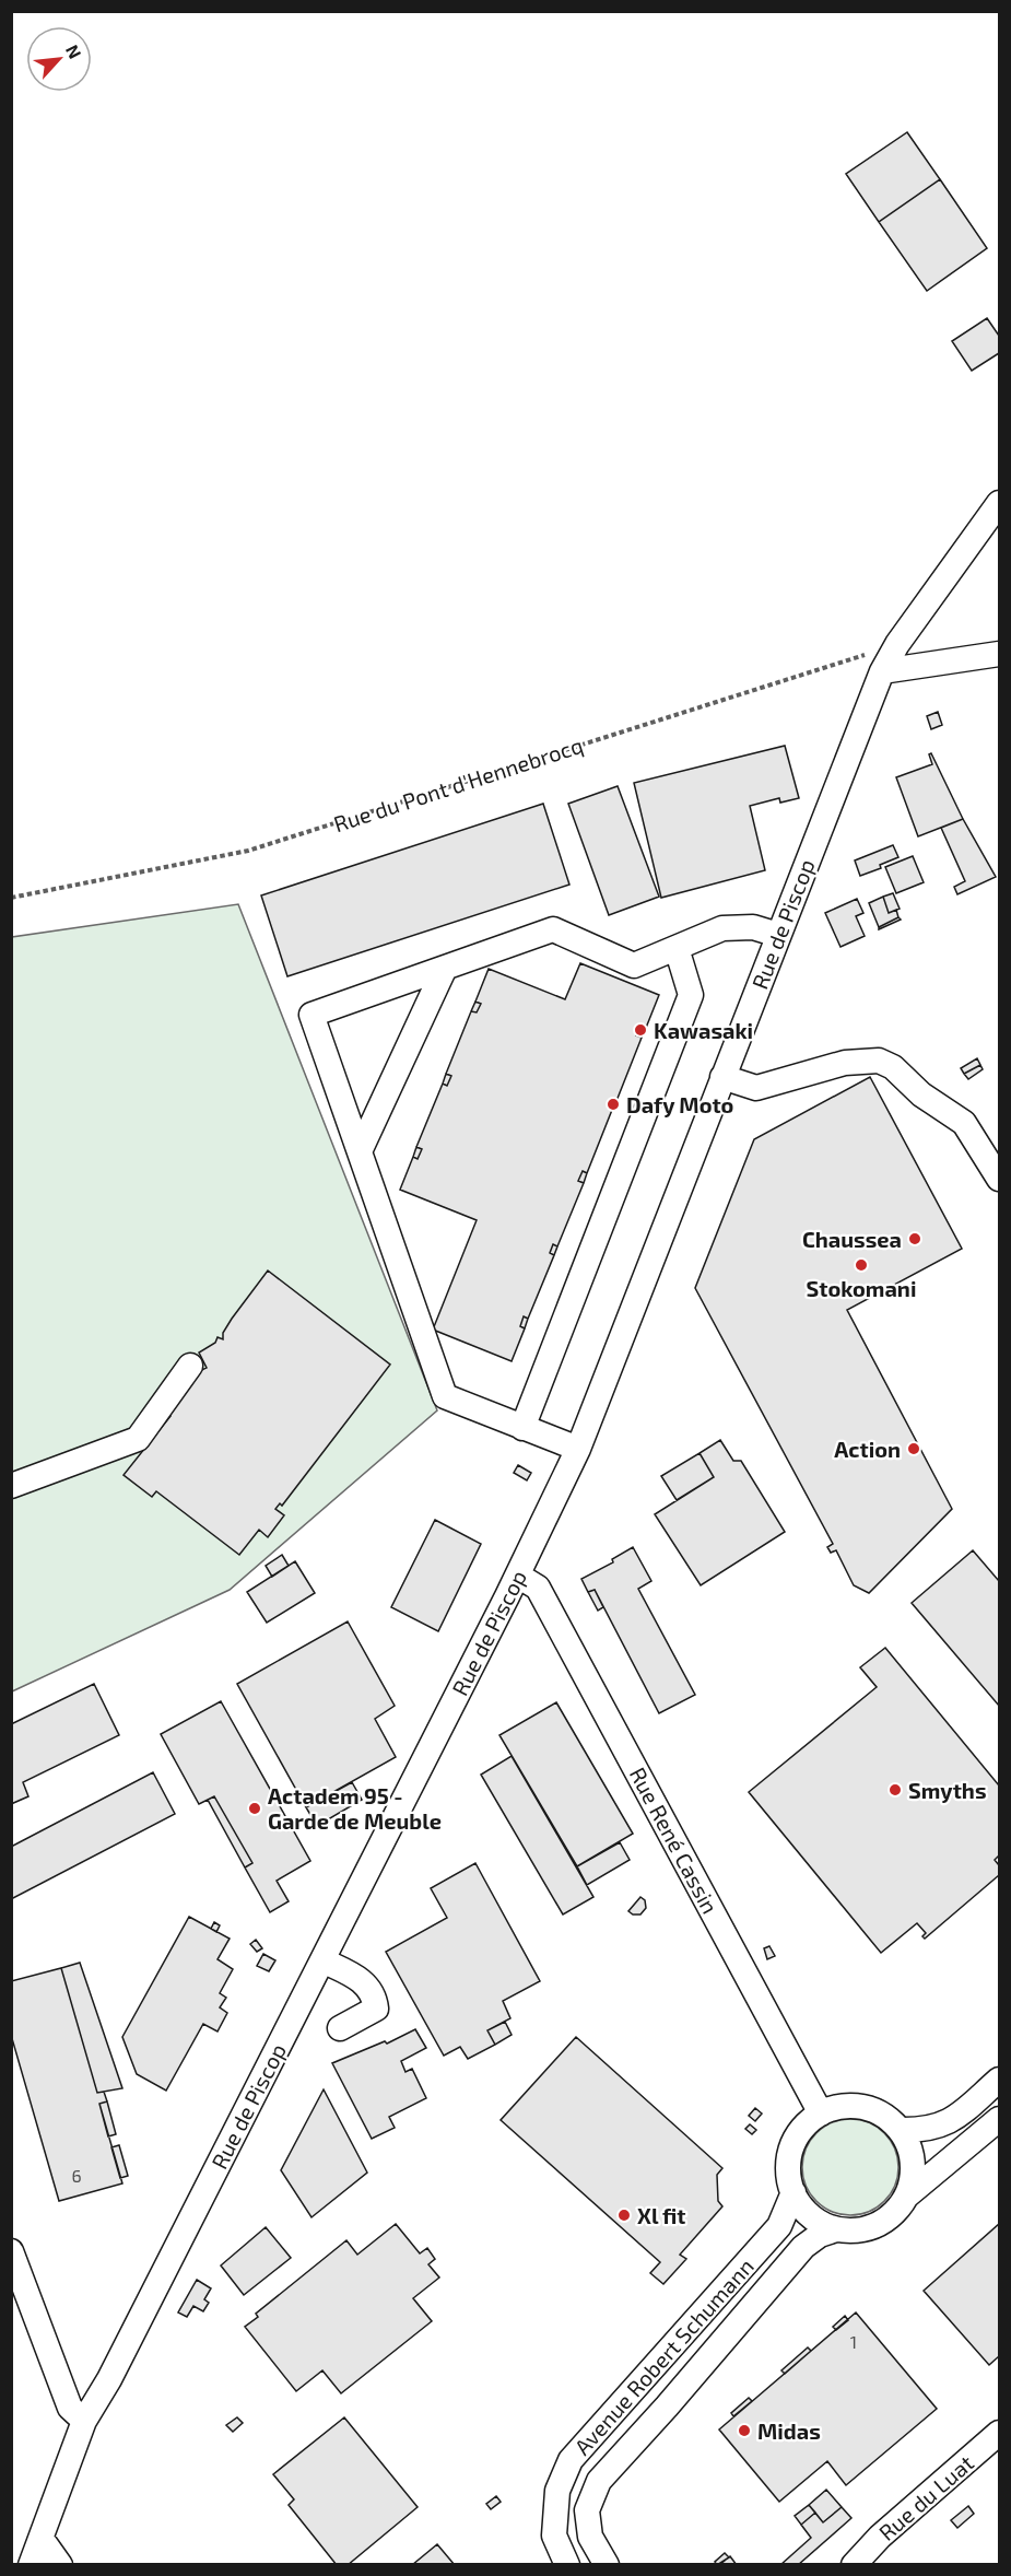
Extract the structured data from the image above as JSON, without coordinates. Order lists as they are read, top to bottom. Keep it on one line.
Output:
{"streets":{"street":["Rue de Piscop","Rue René Cassin","Avenue Robert Schumann","Rue du Luat"],"path":["Rue du Pont d'Hennebrocq"]},"crossings":[["Rue du Pont d'Hennebrocq","Rue de Piscop"],["Rue de Piscop","Rue René Cassin"],["Rue René Cassin","Avenue Robert Schumann"]],"places":["Kawasaki","Dafy Moto","Chaussea","Stokomani","Action","Smyths","Actadem 95 - Garde de Meuble","Xl fit","Midas"],"house_numbers":["6","1"],"north":"top right"}
